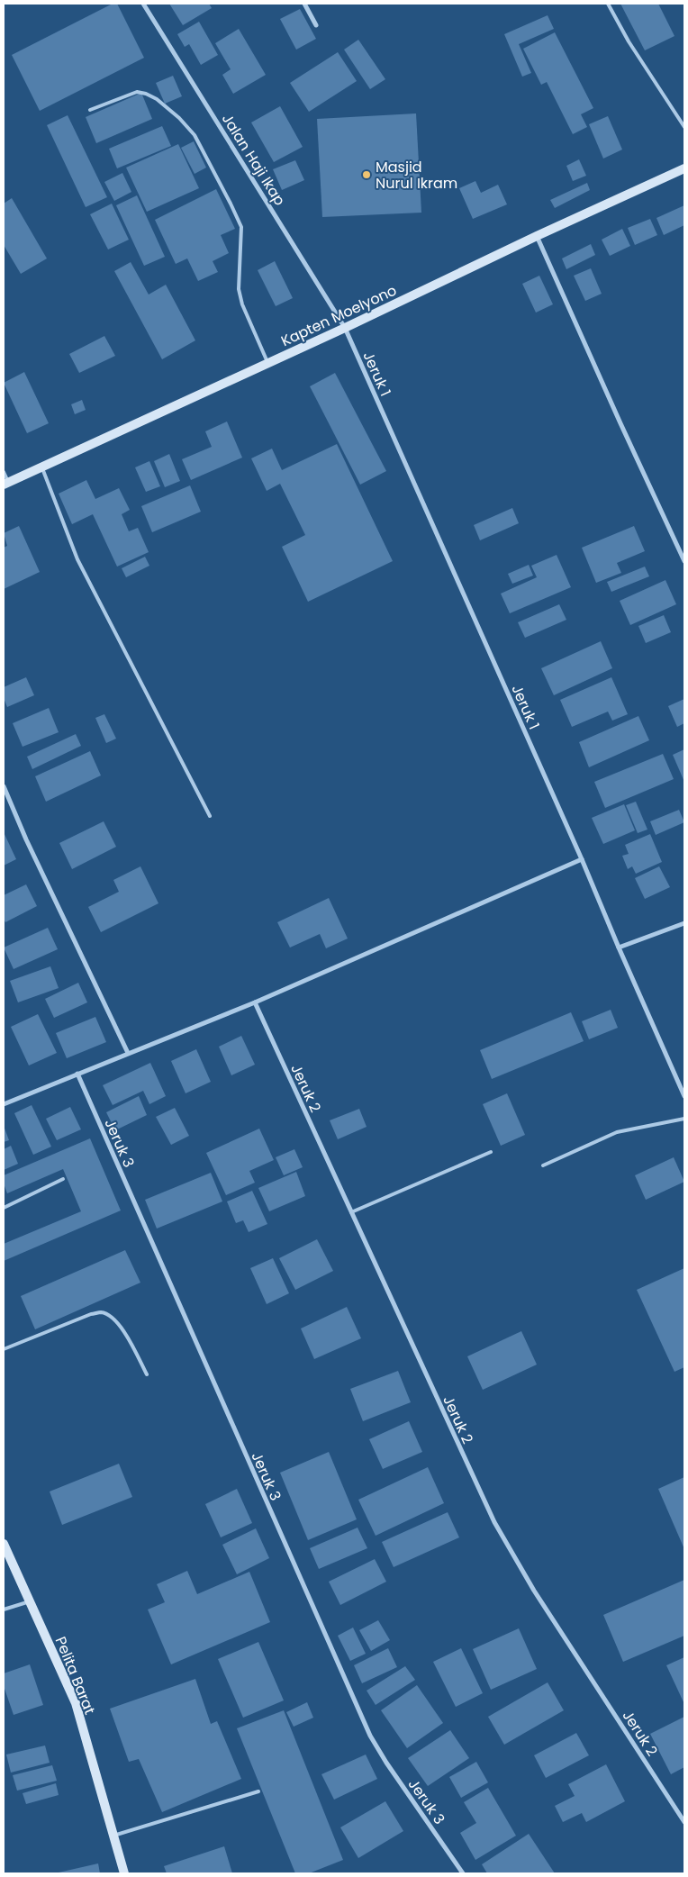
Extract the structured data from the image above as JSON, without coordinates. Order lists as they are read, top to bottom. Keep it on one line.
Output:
{"streets":{"street":["Jalan Haji Ikap","Kapten Moelyono","Jeruk 1","Jeruk 2","Jeruk 3","Pelita Barat"]},"crossings":[["Jalan Haji Ikap","Kapten Moelyono"],["Jalan Haji Ikap","Jeruk 1"],["Kapten Moelyono","Jeruk 1"]],"places":["Masjid Nurul Ikram"]}
